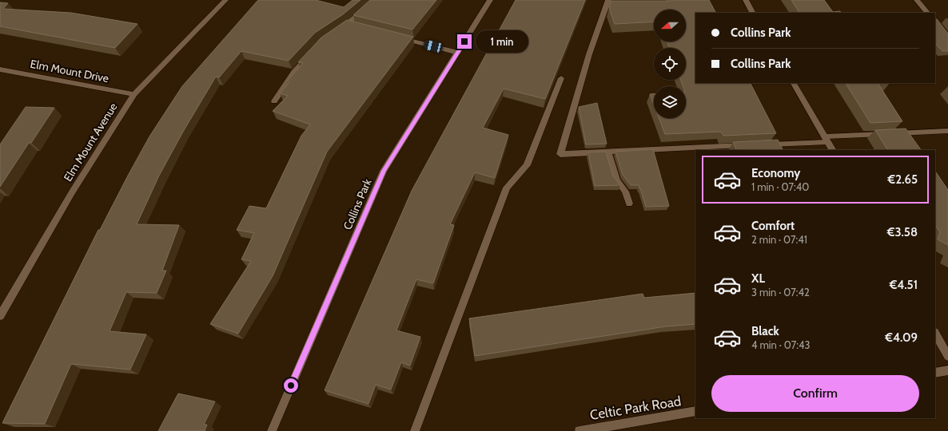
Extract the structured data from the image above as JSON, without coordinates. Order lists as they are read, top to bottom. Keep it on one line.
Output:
{"streets":{"street":["Elm Mount Drive","Elm Mount Avenue","Collins Park","Celtic Park Road"]},"crossings":[["Elm Mount Drive","Elm Mount Avenue"]],"north":"left","page":{"banner":["Collins Park","Collins Park"],"bubble":"1 min","list":[{"name":"Economy","note":"1 min · 07:40","value":"€2.65"},{"name":"Comfort","note":"2 min · 07:41","value":"€3.58"},{"name":"XL","note":"3 min · 07:42","value":"€4.51"},{"name":"Black","note":"4 min · 07:43","value":"€4.09"}],"buttons":"Confirm"}}
